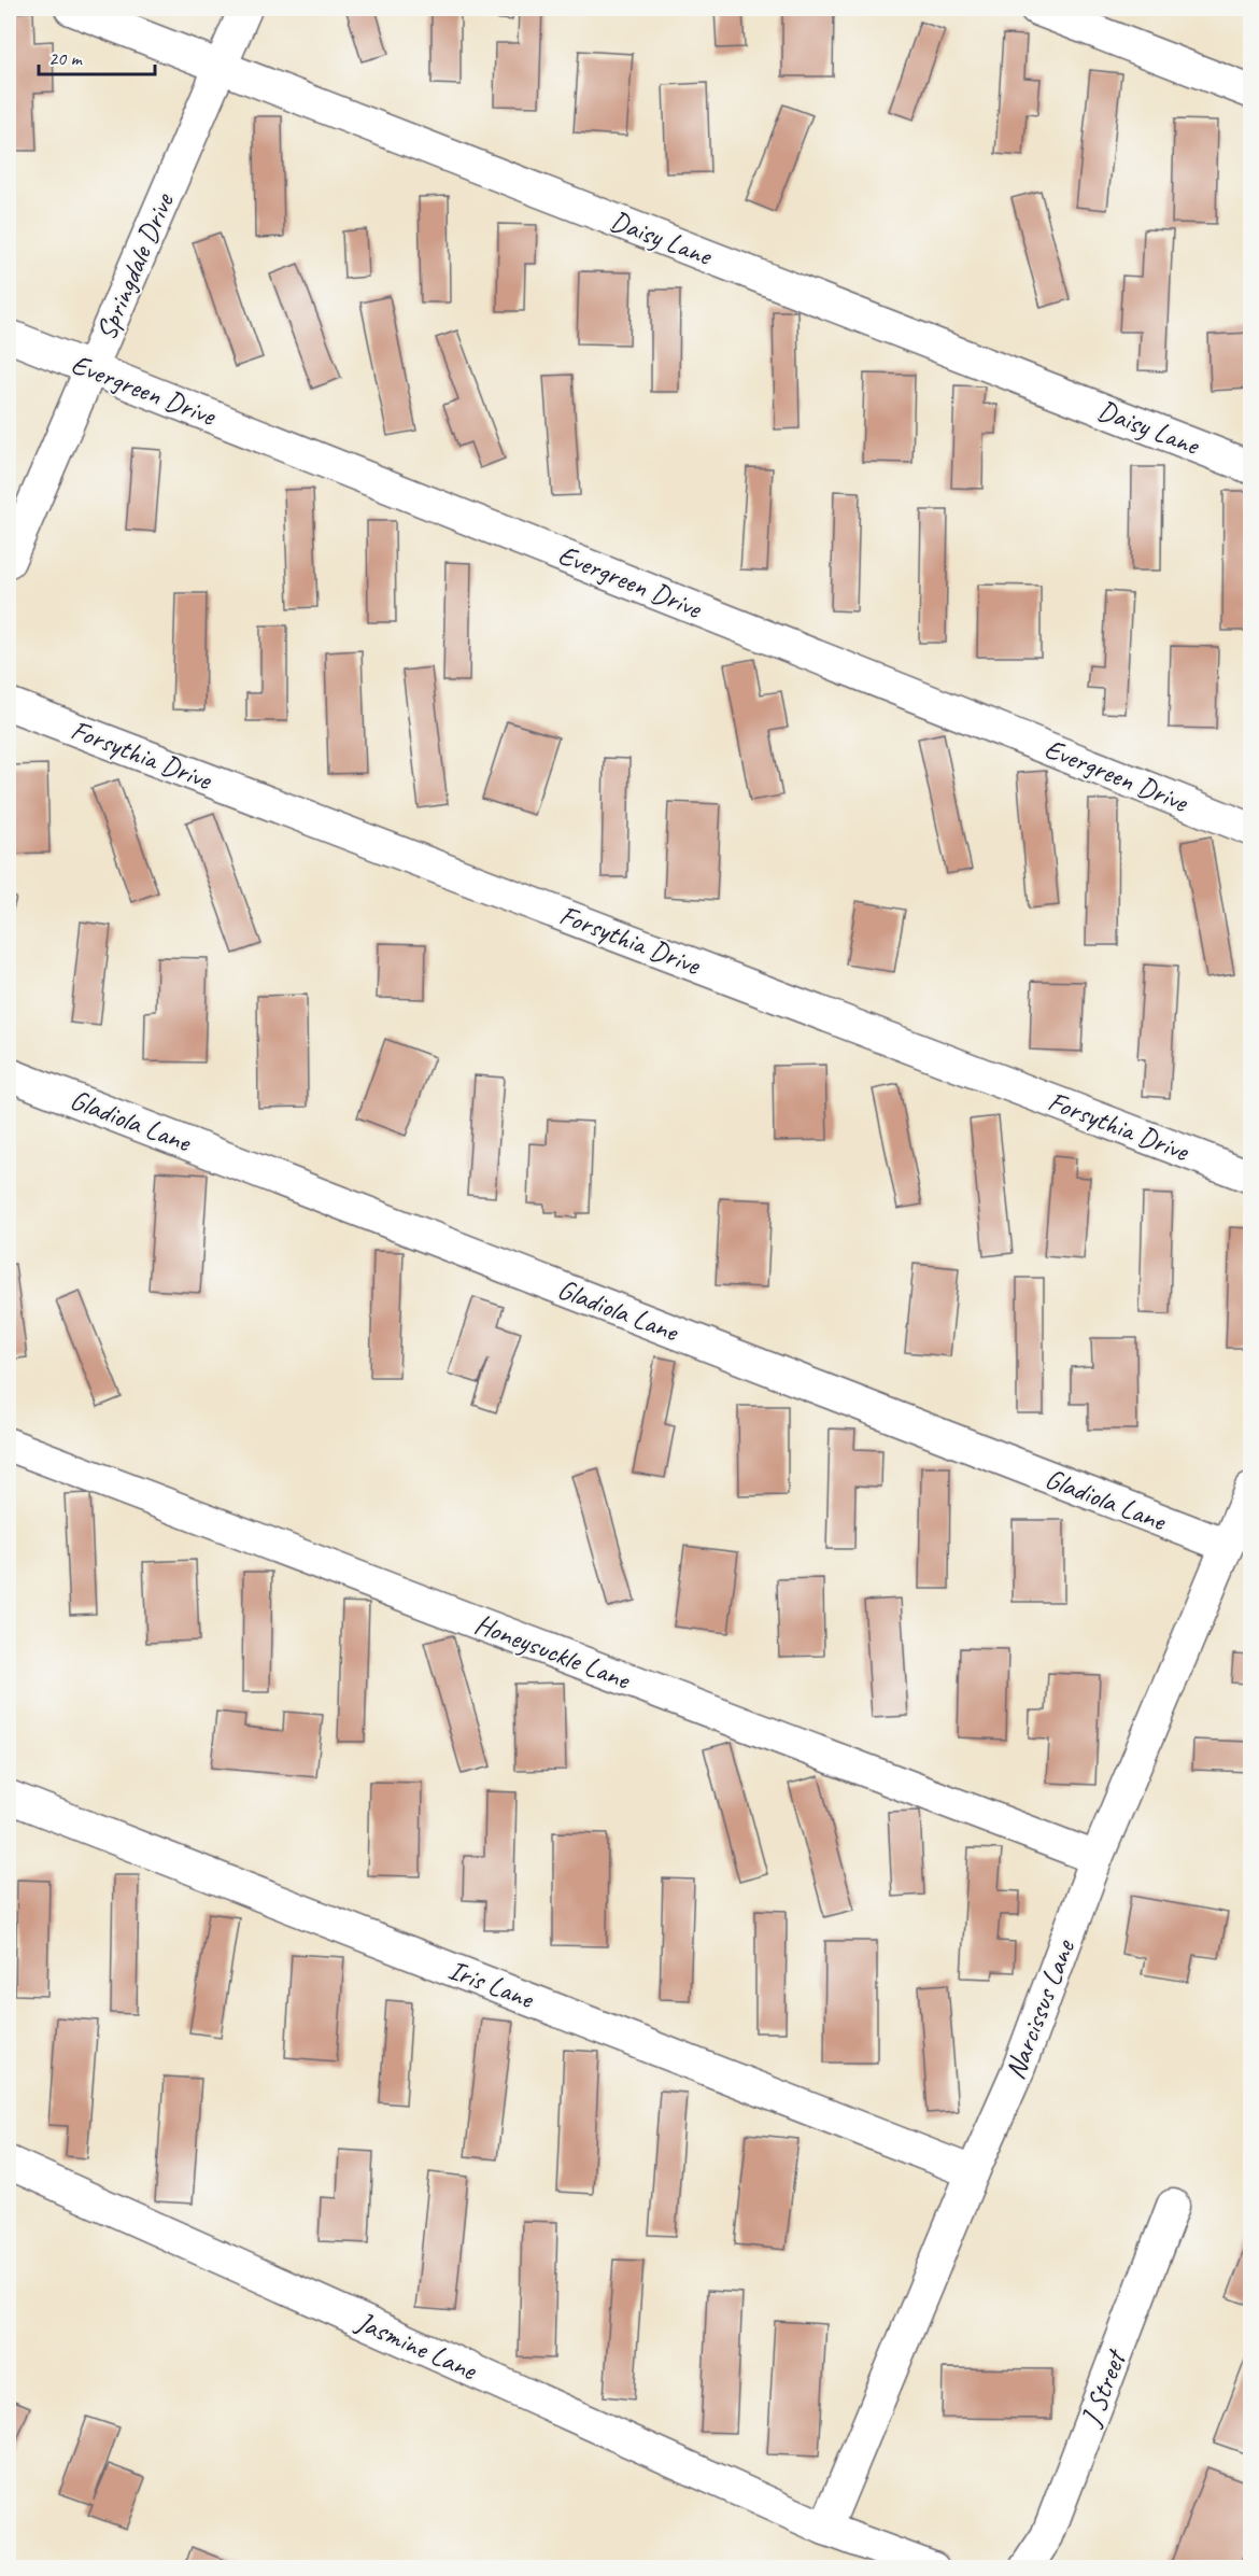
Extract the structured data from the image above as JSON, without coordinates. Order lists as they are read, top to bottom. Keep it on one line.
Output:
{"streets":{"street":["Daisy Lane","Springdale Drive","Evergreen Drive","Forsythia Drive","Gladiola Lane","Honeysuckle Lane","Iris Lane","Narcissus Lane","Jasmine Lane","J Street"]},"crossings":[["Daisy Lane","Springdale Drive"],["Springdale Drive","Evergreen Drive"],["Gladiola Lane","Narcissus Lane"],["Honeysuckle Lane","Narcissus Lane"],["Iris Lane","Narcissus Lane"],["Narcissus Lane","Jasmine Lane"]],"scale_bar":"20 m"}
